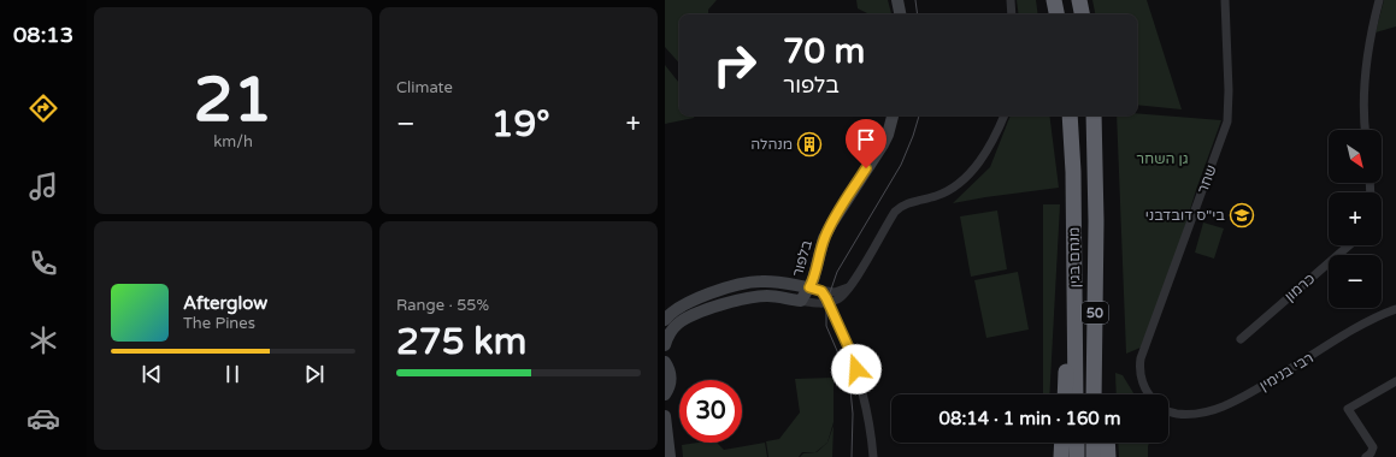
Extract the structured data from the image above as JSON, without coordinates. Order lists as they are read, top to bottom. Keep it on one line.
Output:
{"streets":{"highway":["מנחם בגין","50"],"street":["שחר","בלפור","כרמון","רבי בנימין"]},"parks":["גן השחר"],"places":{"building":["מנהלה"],"school or university":["בי\"ס דובדבני"]},"north":"bottom right","page":{"tabs":"08:13","tile":[["21","km/h"],"Climate",["Range · 55%","275 km"]],"turn":["70 m","בלפור"],"heat":["−","19°","+"],"map_buttons":["+","−"],"song":["Afterglow","The Pines"],"limit":"30","trip":"08:14 · 1 min · 160 m"}}
